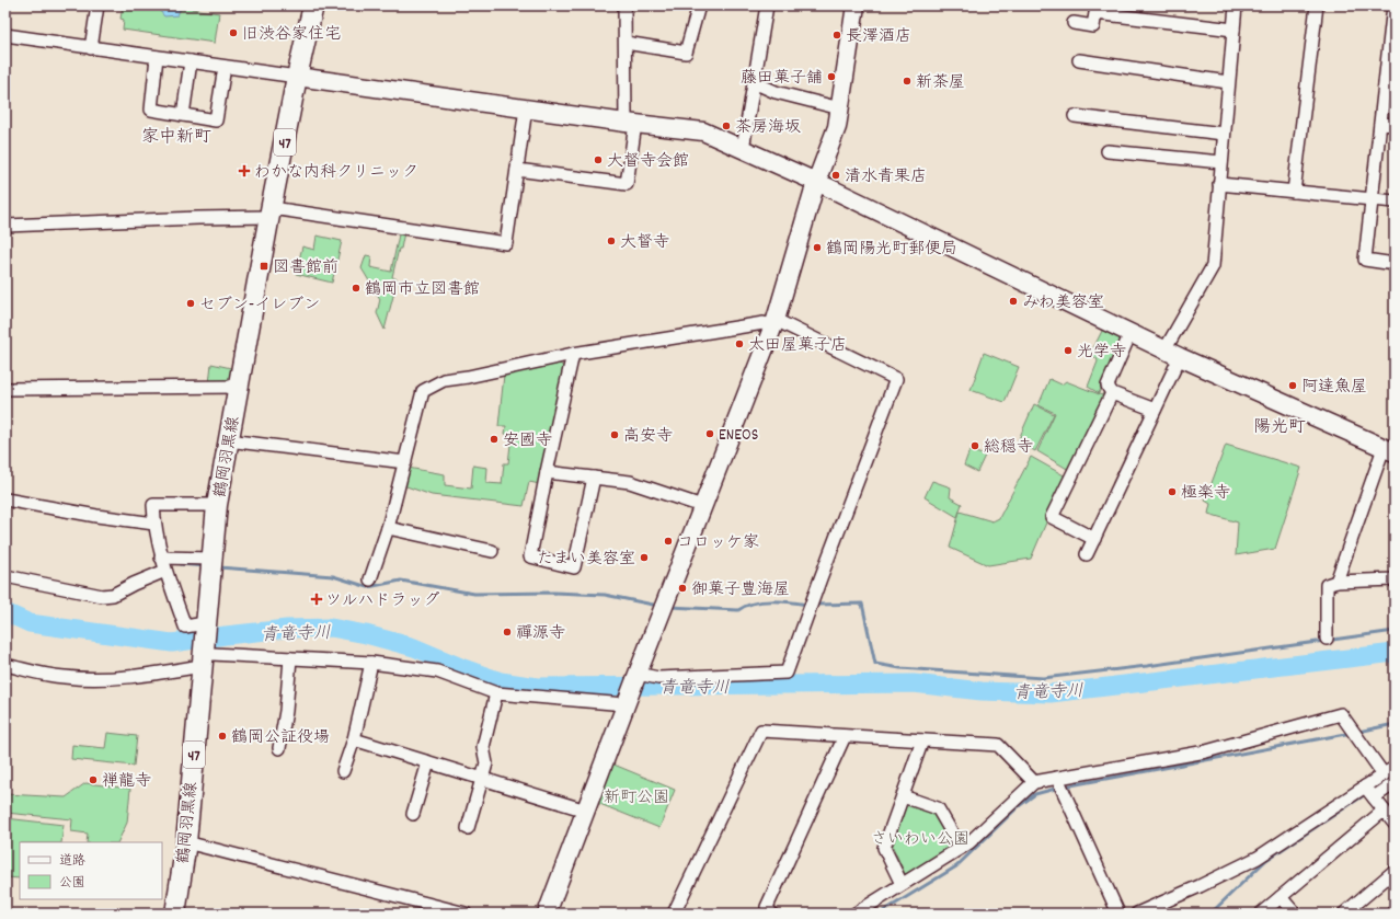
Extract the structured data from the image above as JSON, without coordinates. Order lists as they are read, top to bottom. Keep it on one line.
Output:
{"streets":{"main road":["47","鶴岡羽黒線"]},"districts":["家中新町","陽光町"],"water":["青竜寺川"],"parks":["新町公園","さいわい公園"],"places":{"other":["旧渋谷家住宅","長澤酒店","藤田菓子舗","新茶屋","茶房海坂","大督寺会館","清水青果店","大督寺","鶴岡陽光町郵便局","鶴岡市立図書館","みわ美容室","セブン-イレブン","太田屋菓子店","光学寺","阿達魚屋","ENEOS","高安寺","安國寺","総穏寺","極楽寺","コロッケ家","たまい美容室","御菓子豊海屋","禪源寺","鶴岡公証役場","禅龍寺"],"health":["わかな内科クリニック","ツルハドラッグ"],"transit":["図書館前"]},"legend":["道路","公園"]}
